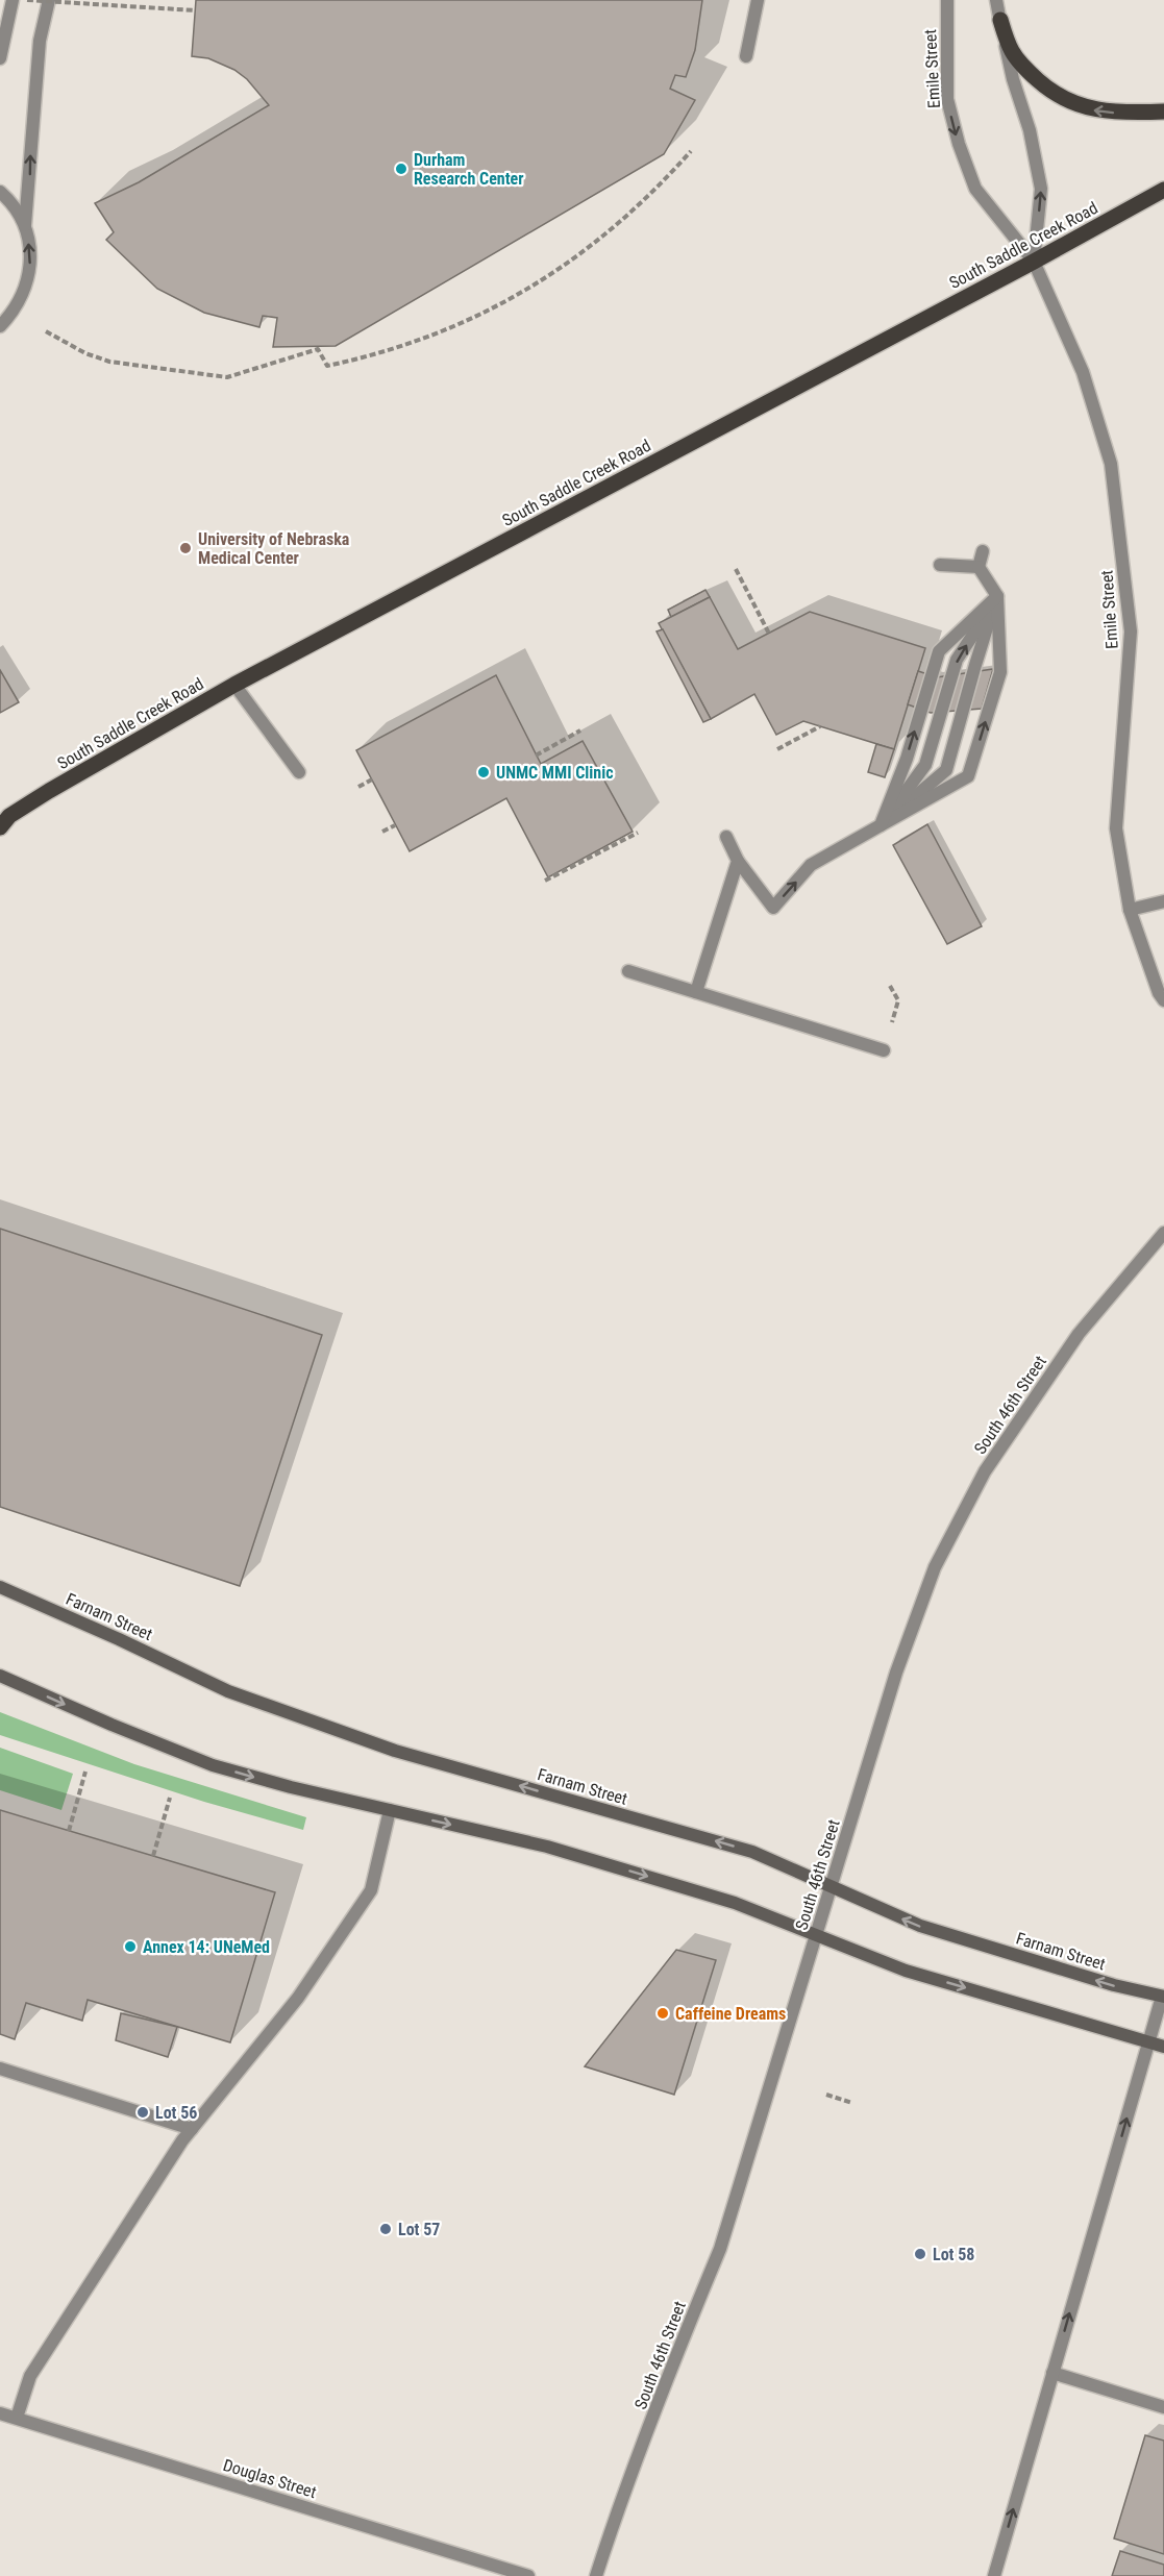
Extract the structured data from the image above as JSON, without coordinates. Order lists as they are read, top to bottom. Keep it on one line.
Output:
{"streets":{"main road":["South Saddle Creek Road","Farnam Street"],"street":["Emile Street","South 46th Street","Douglas Street"]},"crossings":[["Emile Street","South Saddle Creek Road"],["South 46th Street","Farnam Street"]],"places":["Durham Research Center","University of Nebraska Medical Center","UNMC MMI Clinic","Annex 14: UNeMed","Caffeine Dreams","Lot 56","Lot 57","Lot 58"]}
